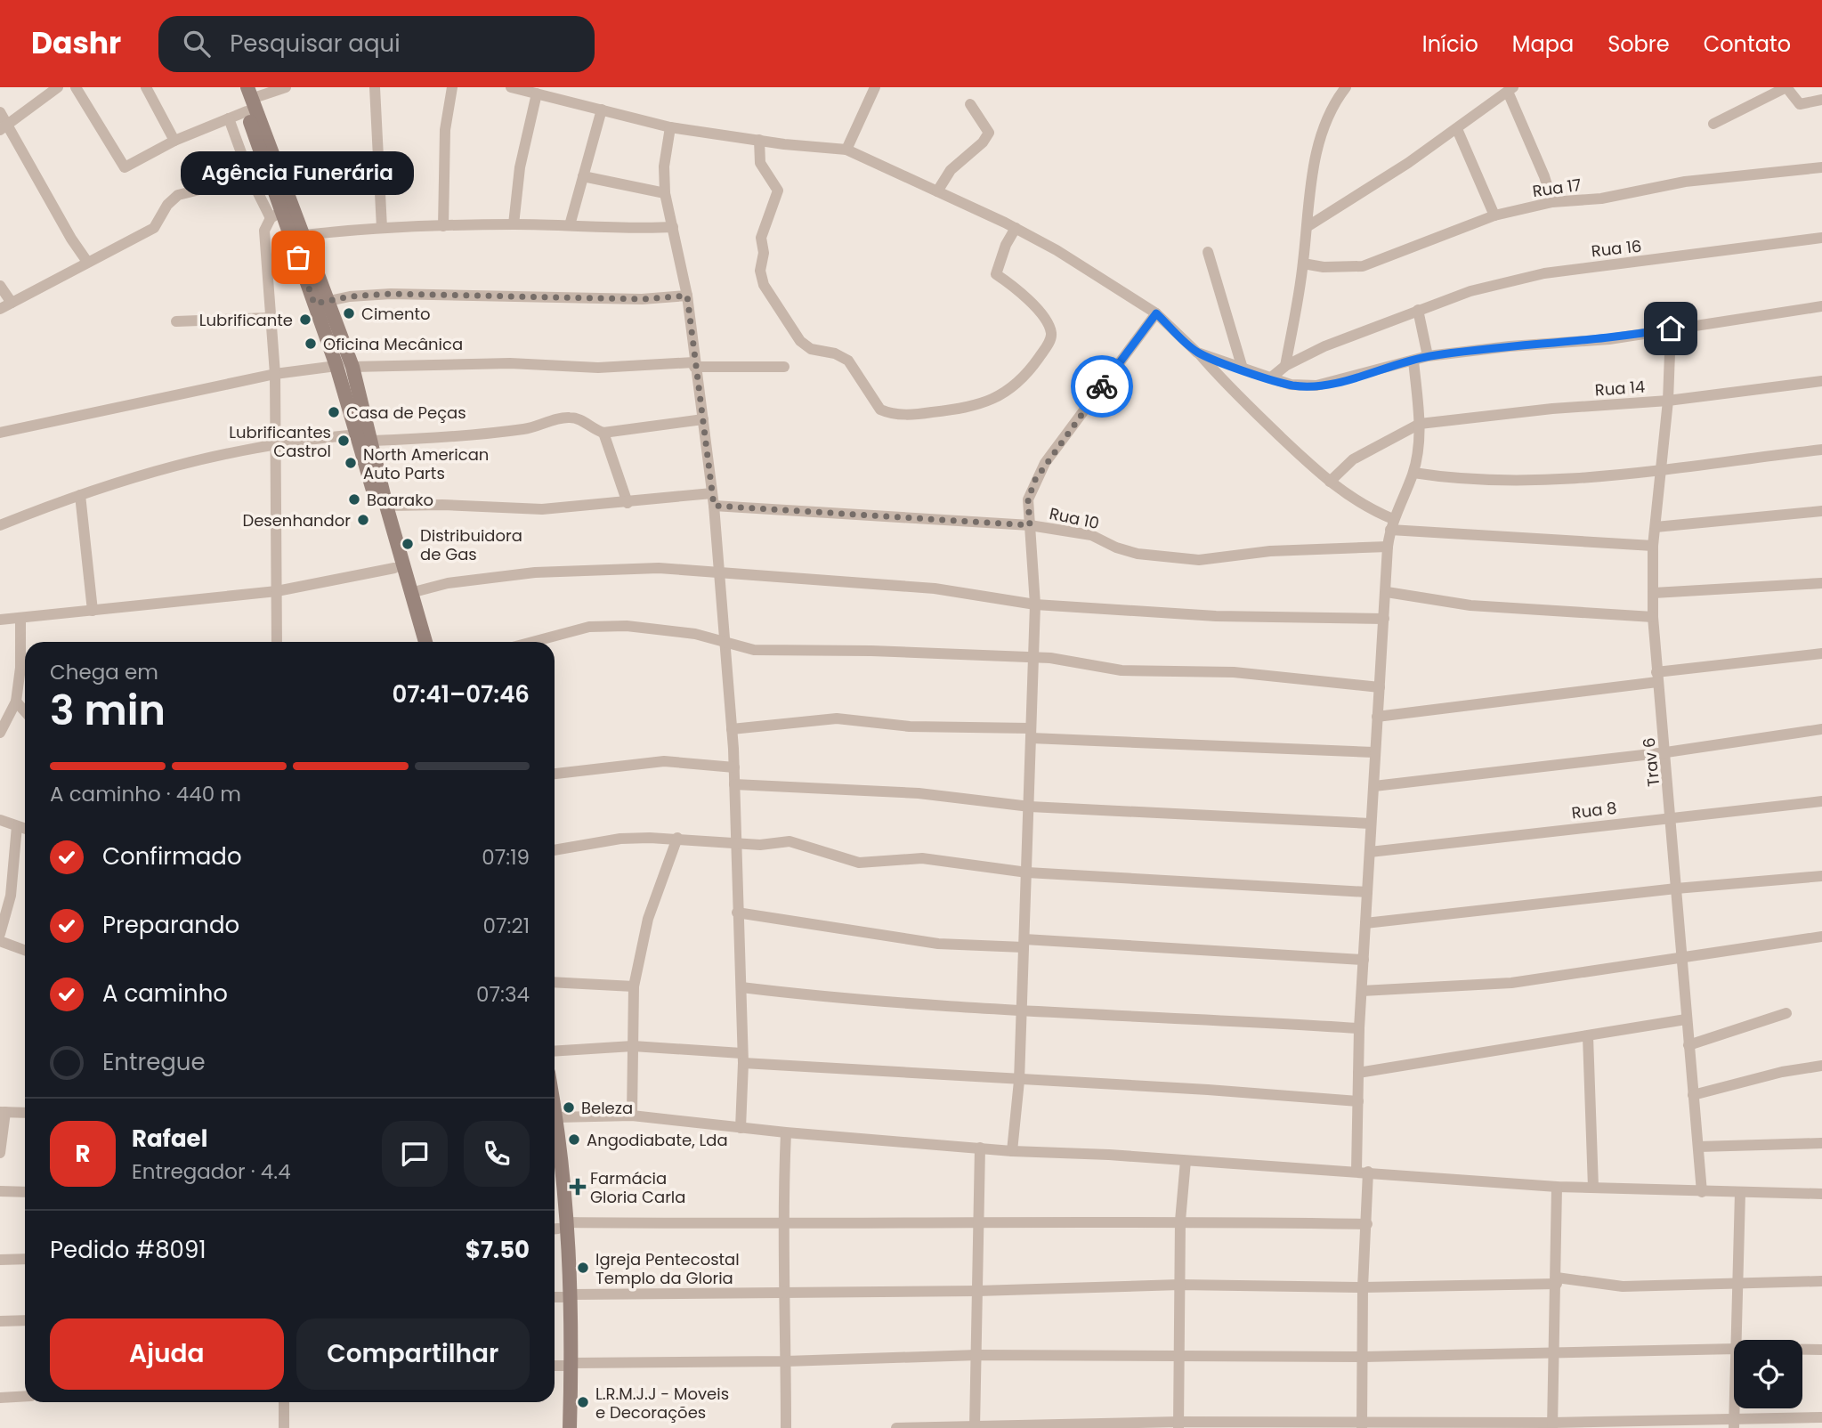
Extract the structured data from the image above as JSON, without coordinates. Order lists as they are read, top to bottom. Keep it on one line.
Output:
{"streets":{"street":["Rua 17","Rua 16","Rua 14","Rua 10","Trav 6","Rua 8"]},"crossings":[["Rua 14","Trav 6"],["Trav 6","Rua 8"]],"places":{"other":["Agência Funerária","Cimento","Lubrificante","Oficina Mecânica","Casa de Peças","Lubrificantes Castrol","North American Auto Parts","Baarako","Desenhandor","Distribuidora de Gas","Beleza","Angodiabate, Lda","Igreja Pentecostal Templo da Gloria","L.R.M.J.J - Moveis e Decorações"],"health":["Farmácia Gloria Carla"]},"page":{"header":"Dashr","search":"Pesquisar aqui","nav":["Início","Mapa","Sobre","Contato"],"bubble":"Agência Funerária","heading":["3 min","Chega em","07:41–07:46"],"panel":["Rafael","Entregador · 4.4","Pedido #8091","$7.50"],"bar":"A caminho · 440 m","list":[["Confirmado","07:19"],["Preparando","07:21"],["A caminho","07:34"],"Entregue"],"round":"R","buttons":["Ajuda","Compartilhar"]}}
